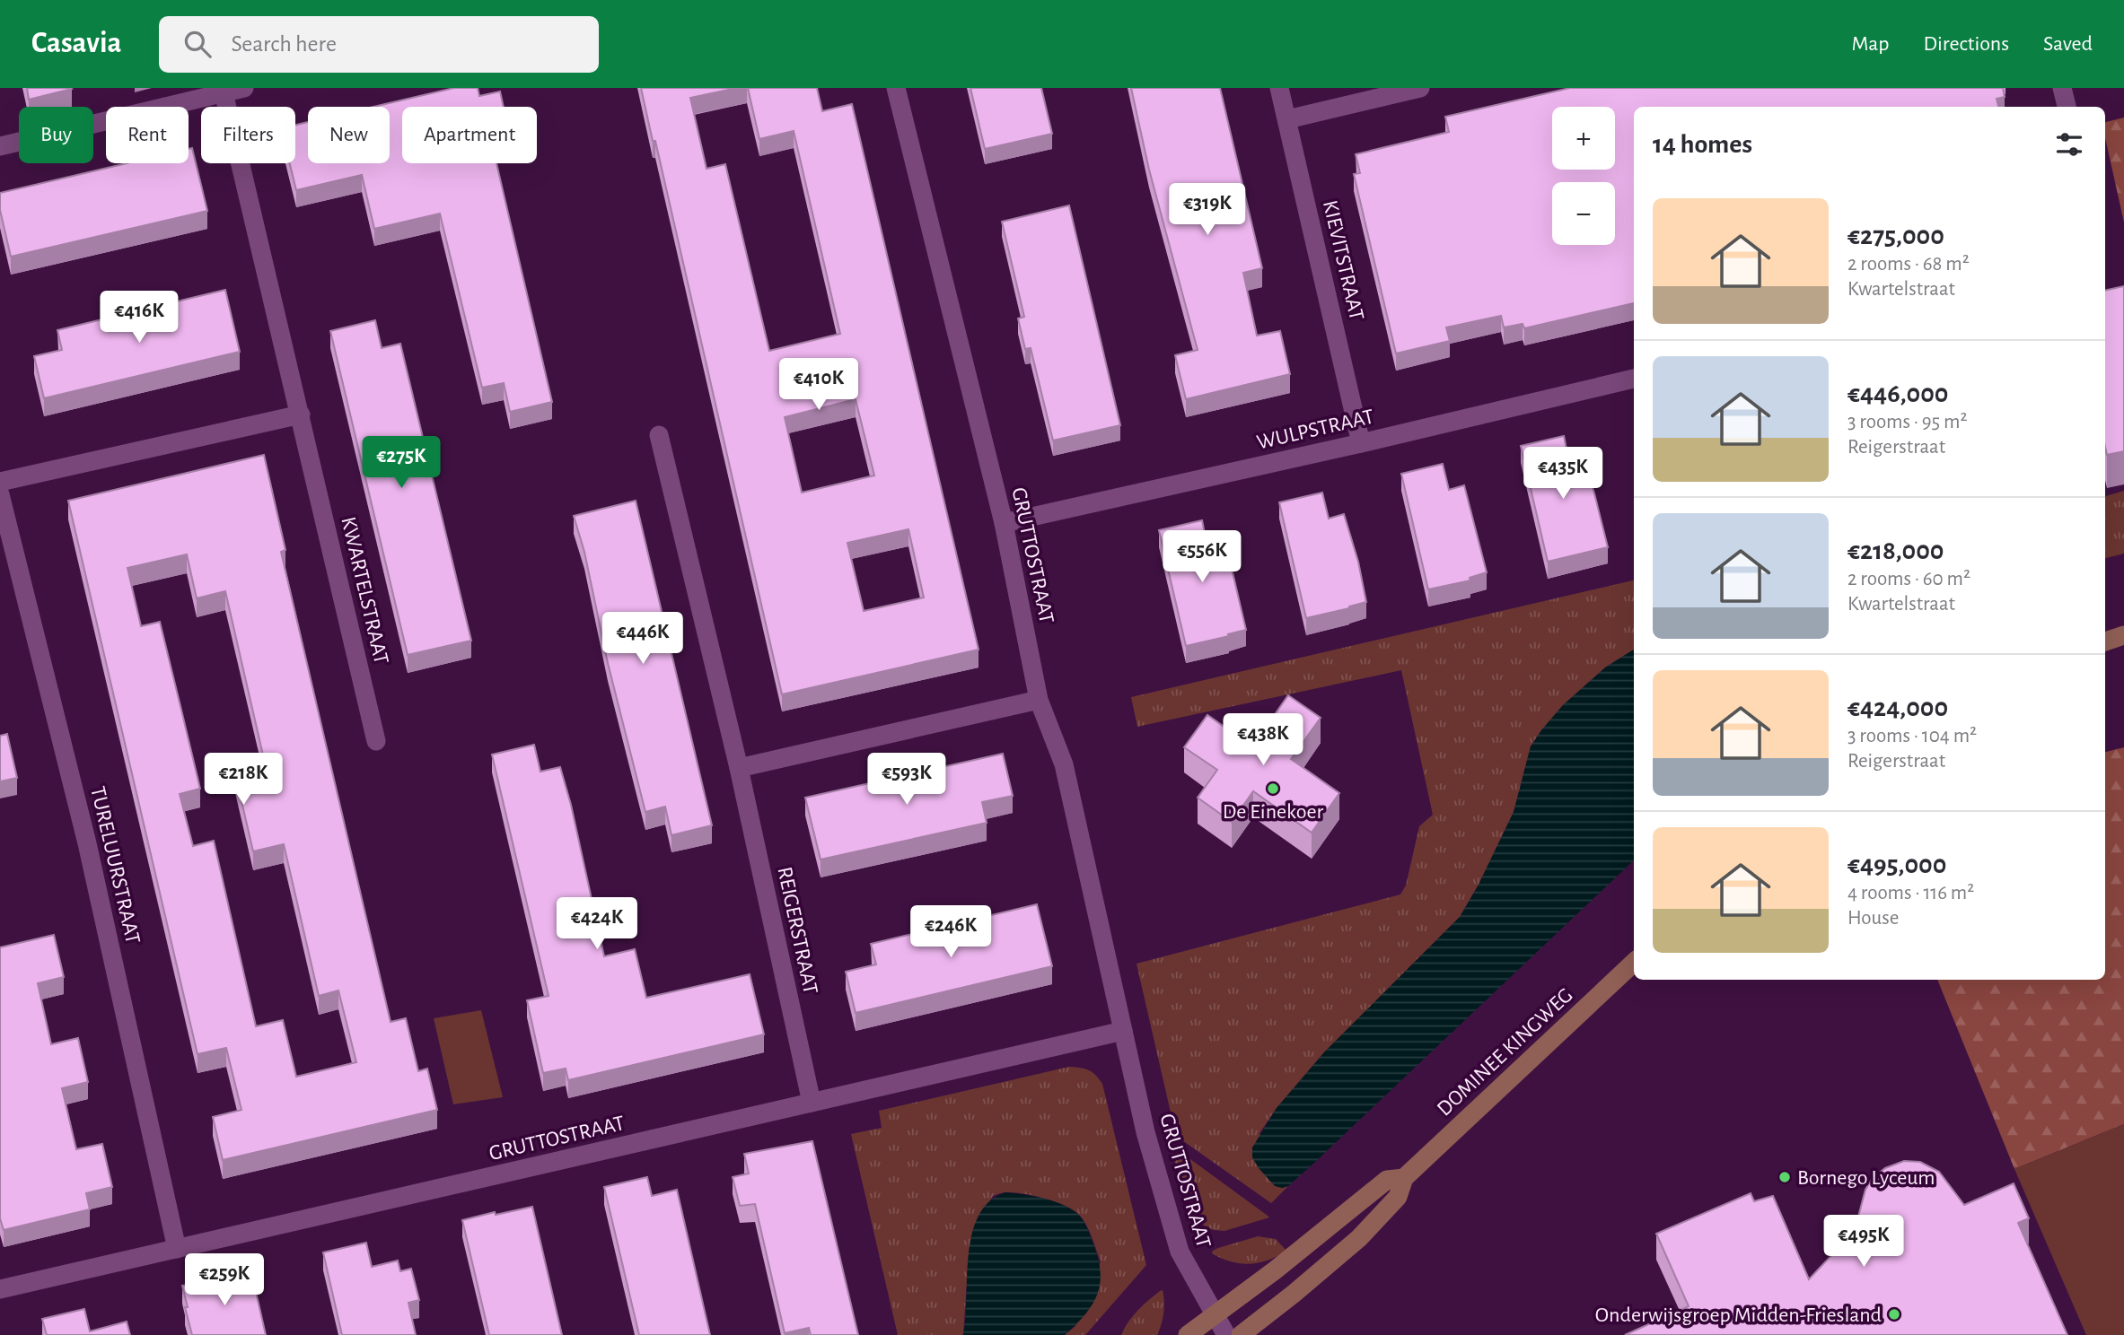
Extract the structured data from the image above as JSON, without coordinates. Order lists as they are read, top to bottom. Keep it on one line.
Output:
{"streets":{"main road":["DOMINEE KINGWEG"],"street":["KIEVITSTRAAT","WULPSTRAAT","GRUTTOSTRAAT","KWARTELSTRAAT","TURELUURSTRAAT","REIGERSTRAAT"]},"crossings":[["KIEVITSTRAAT","WULPSTRAAT"],["WULPSTRAAT","GRUTTOSTRAAT"],["GRUTTOSTRAAT","TURELUURSTRAAT"],["GRUTTOSTRAAT","REIGERSTRAAT"],["GRUTTOSTRAAT","DOMINEE KINGWEG"]],"places":["De Einekoer","Bornego Lyceum","Onderwijsgroep Midden-Friesland"],"page":{"header":"Casavia","search":"Search here","nav":["Map","Directions","Saved"],"map_buttons":["+","−"],"chip":["Buy","Rent","Filters","New","Apartment"],"heading":"14 homes","list":[{"name":"€275,000","note":"2 rooms · 68 m² · Kwartelstraat"},{"name":"€446,000","note":"3 rooms · 95 m² · Reigerstraat"},{"name":"€218,000","note":"2 rooms · 60 m² · Kwartelstraat"},{"name":"€424,000","note":"3 rooms · 104 m² · Reigerstraat"},{"name":"€495,000","note":"4 rooms · 116 m² · House"}],"price":["€319K","€416K","€410K","€275K","€435K","€556K","€446K","€438K","€218K","€593K","€424K","€246K","€495K","€259K"]}}
